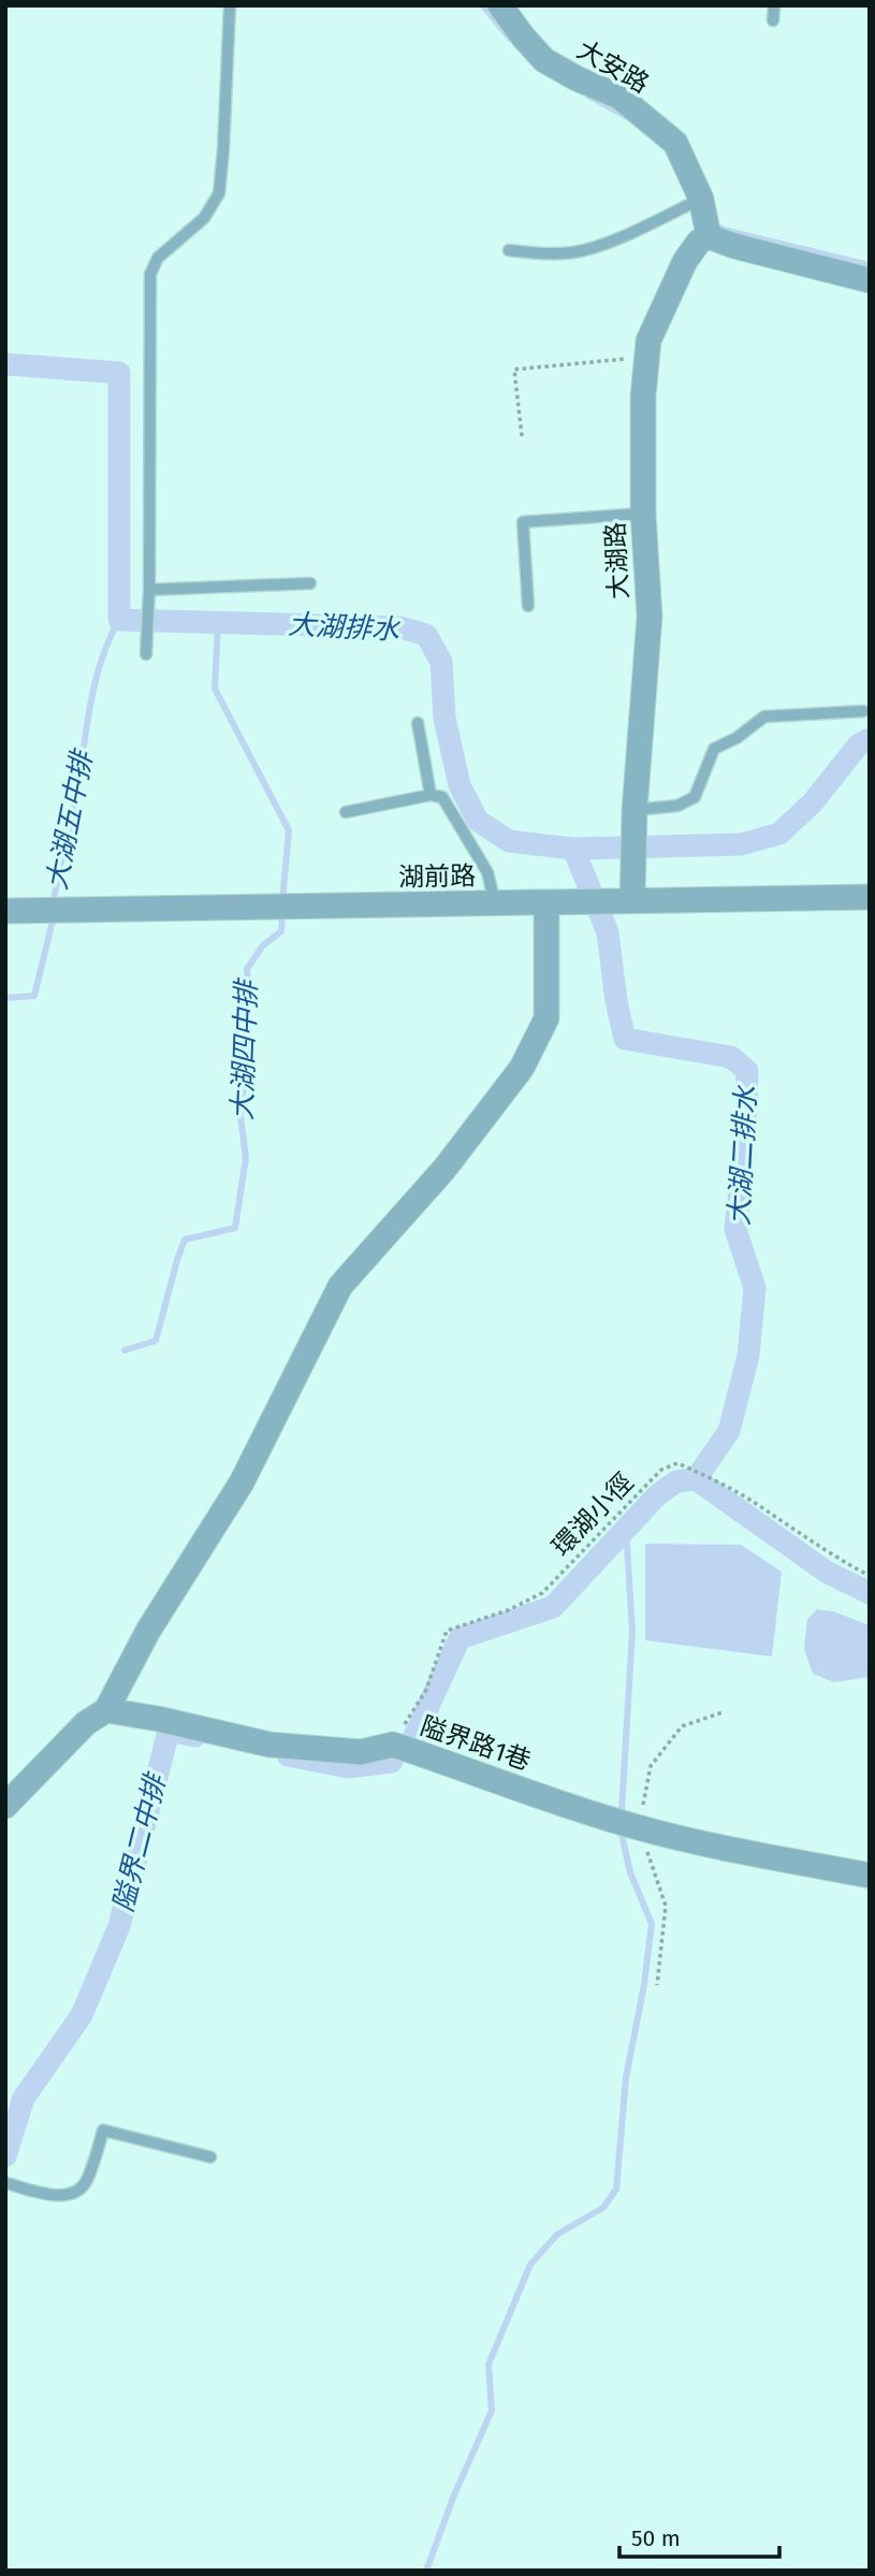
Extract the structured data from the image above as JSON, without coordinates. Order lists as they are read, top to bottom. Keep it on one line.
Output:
{"streets":{"street":["大安路","大湖路","湖前路","隘界路1巷"],"path":["環湖小徑"]},"crossings":[["大安路","大湖路"],["大湖路","湖前路"],["環湖小徑","隘界路1巷"]],"water":["大湖排水","大湖五中排","大湖四中排","大湖二排水","隘界二中排"],"scale_bar":"50 m"}
